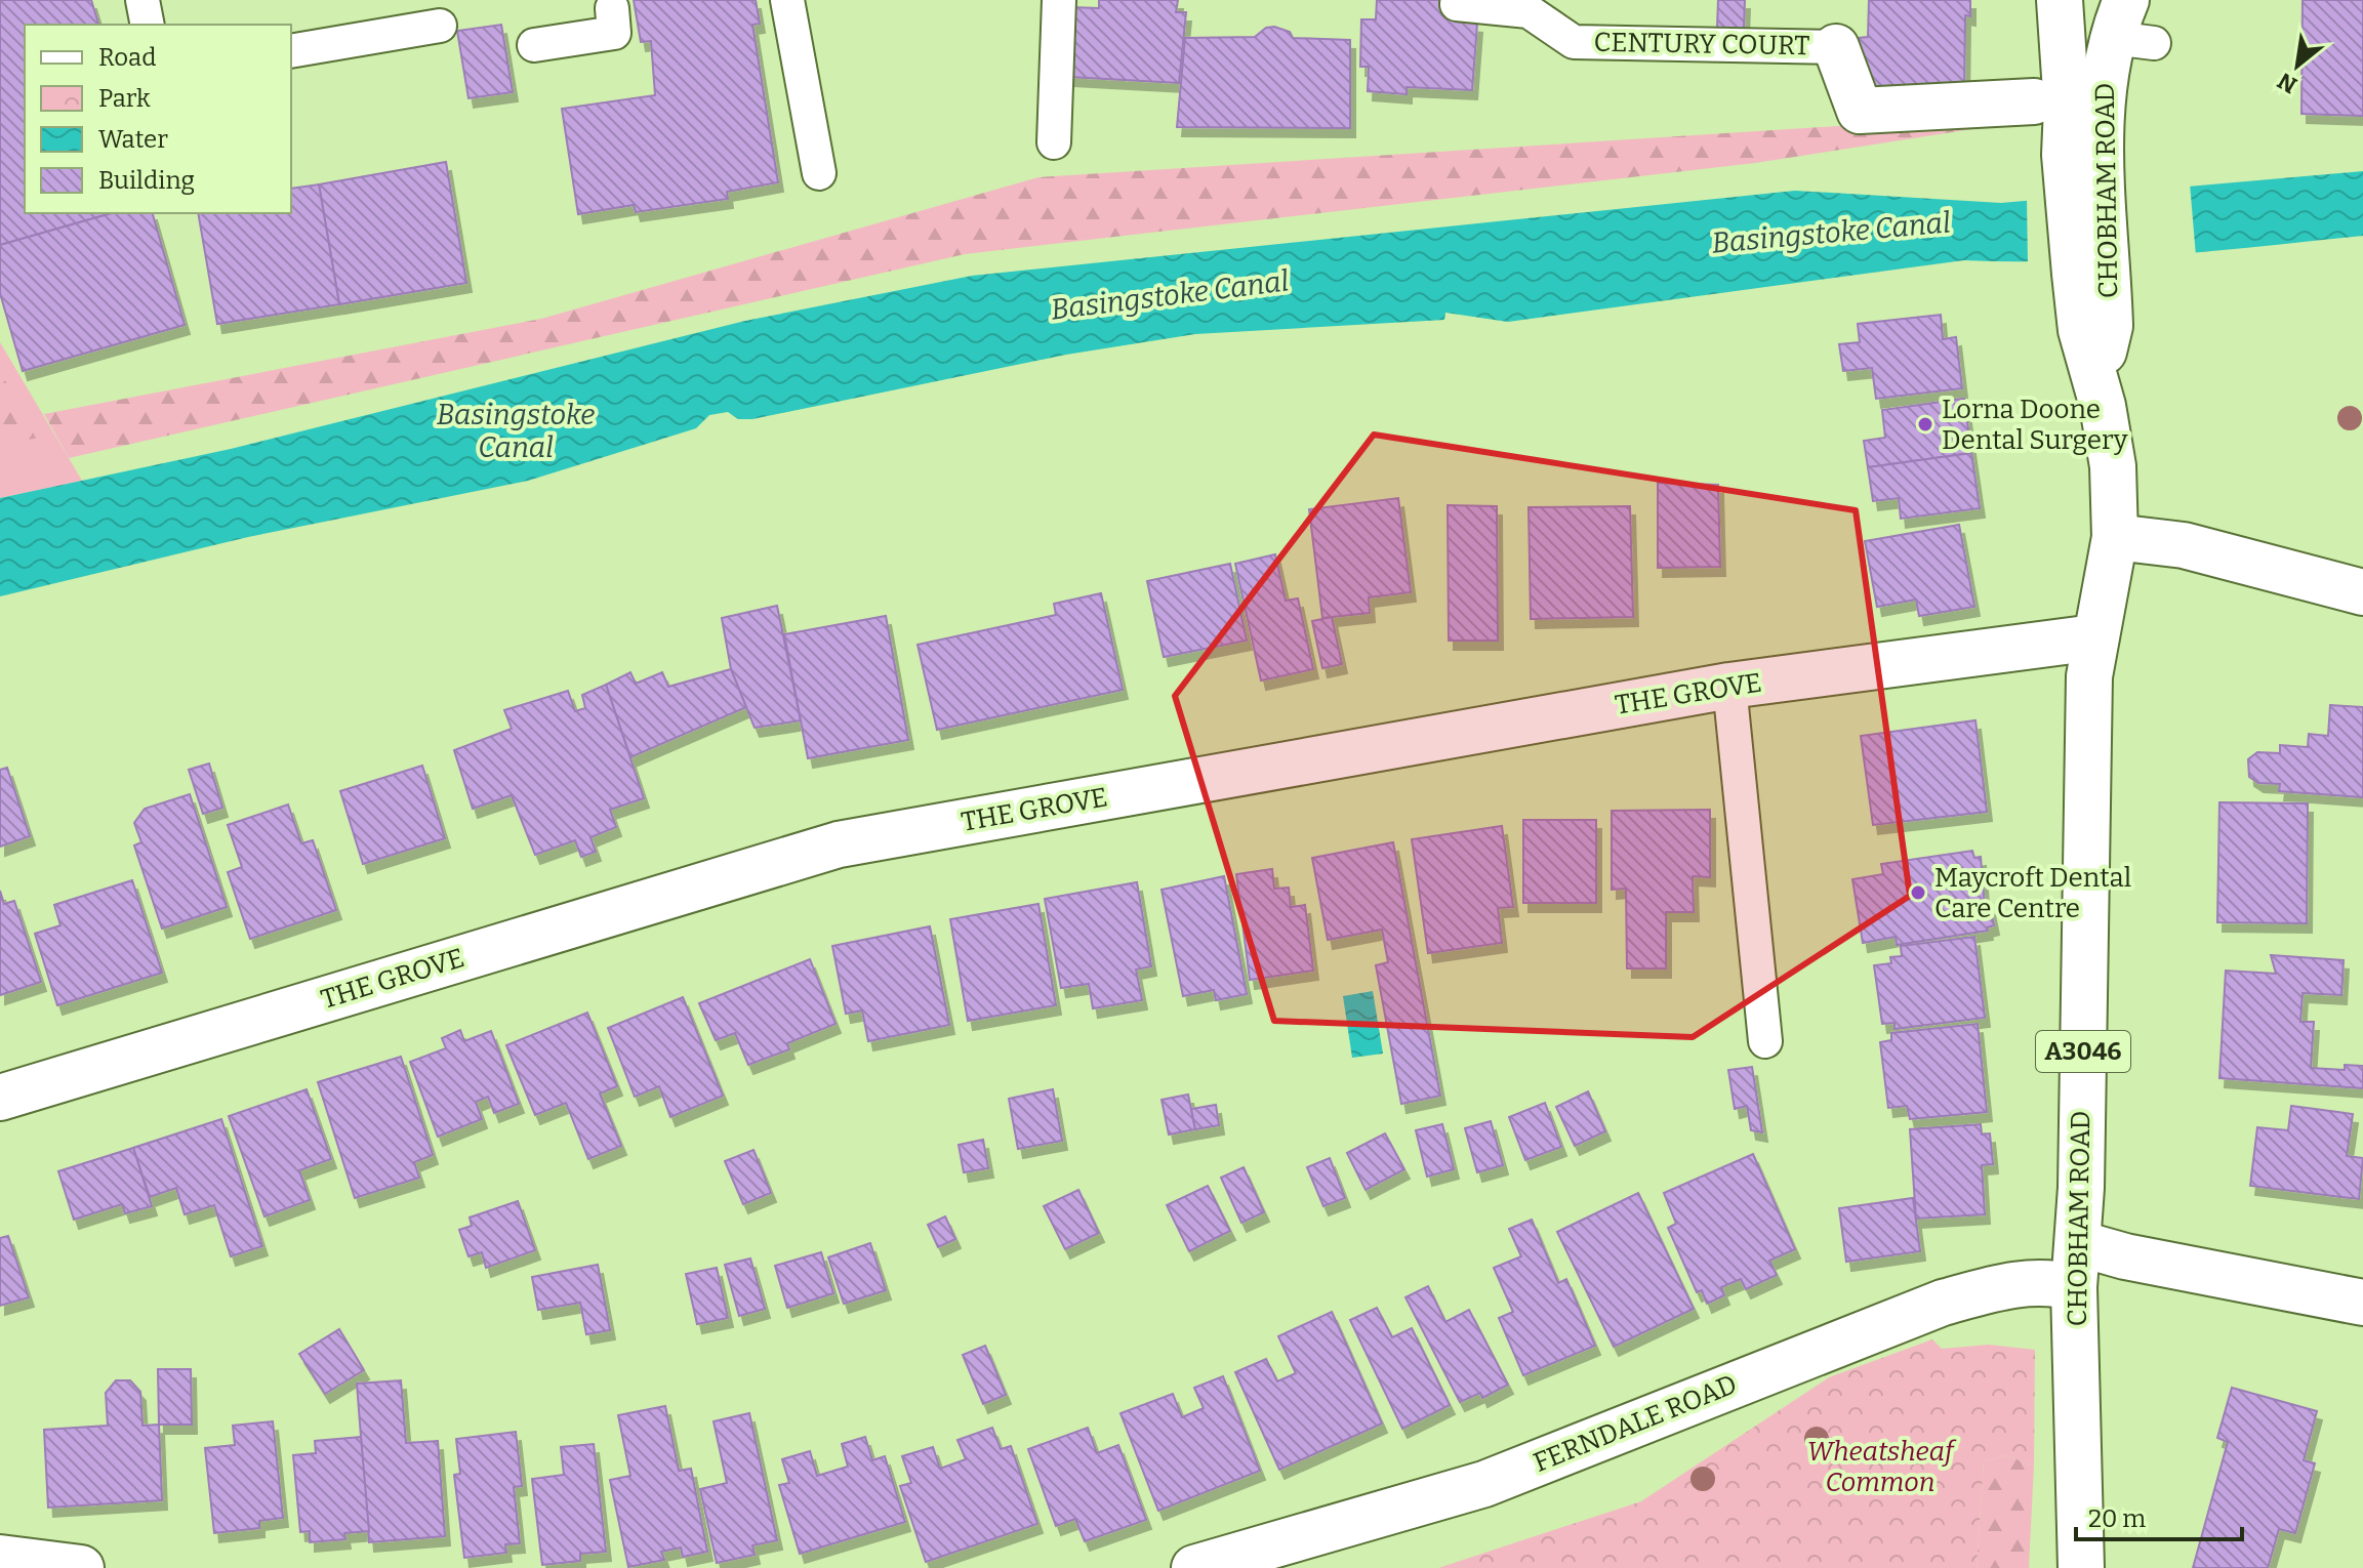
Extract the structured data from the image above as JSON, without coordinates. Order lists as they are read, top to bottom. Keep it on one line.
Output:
{"streets":{"street":["CHOBHAM ROAD","THE GROVE","A3046","FERNDALE ROAD"],"lane":["CENTURY COURT"]},"crossings":[["CHOBHAM ROAD","THE GROVE"],["CHOBHAM ROAD","FERNDALE ROAD"]],"water":["Basingstoke Canal"],"parks":["Wheatsheaf Common"],"places":["Lorna Doone Dental Surgery","Maycroft Dental Care Centre"],"legend":["Road","Park","Water","Building"],"scale_bar":"20 m","north":"bottom left"}
